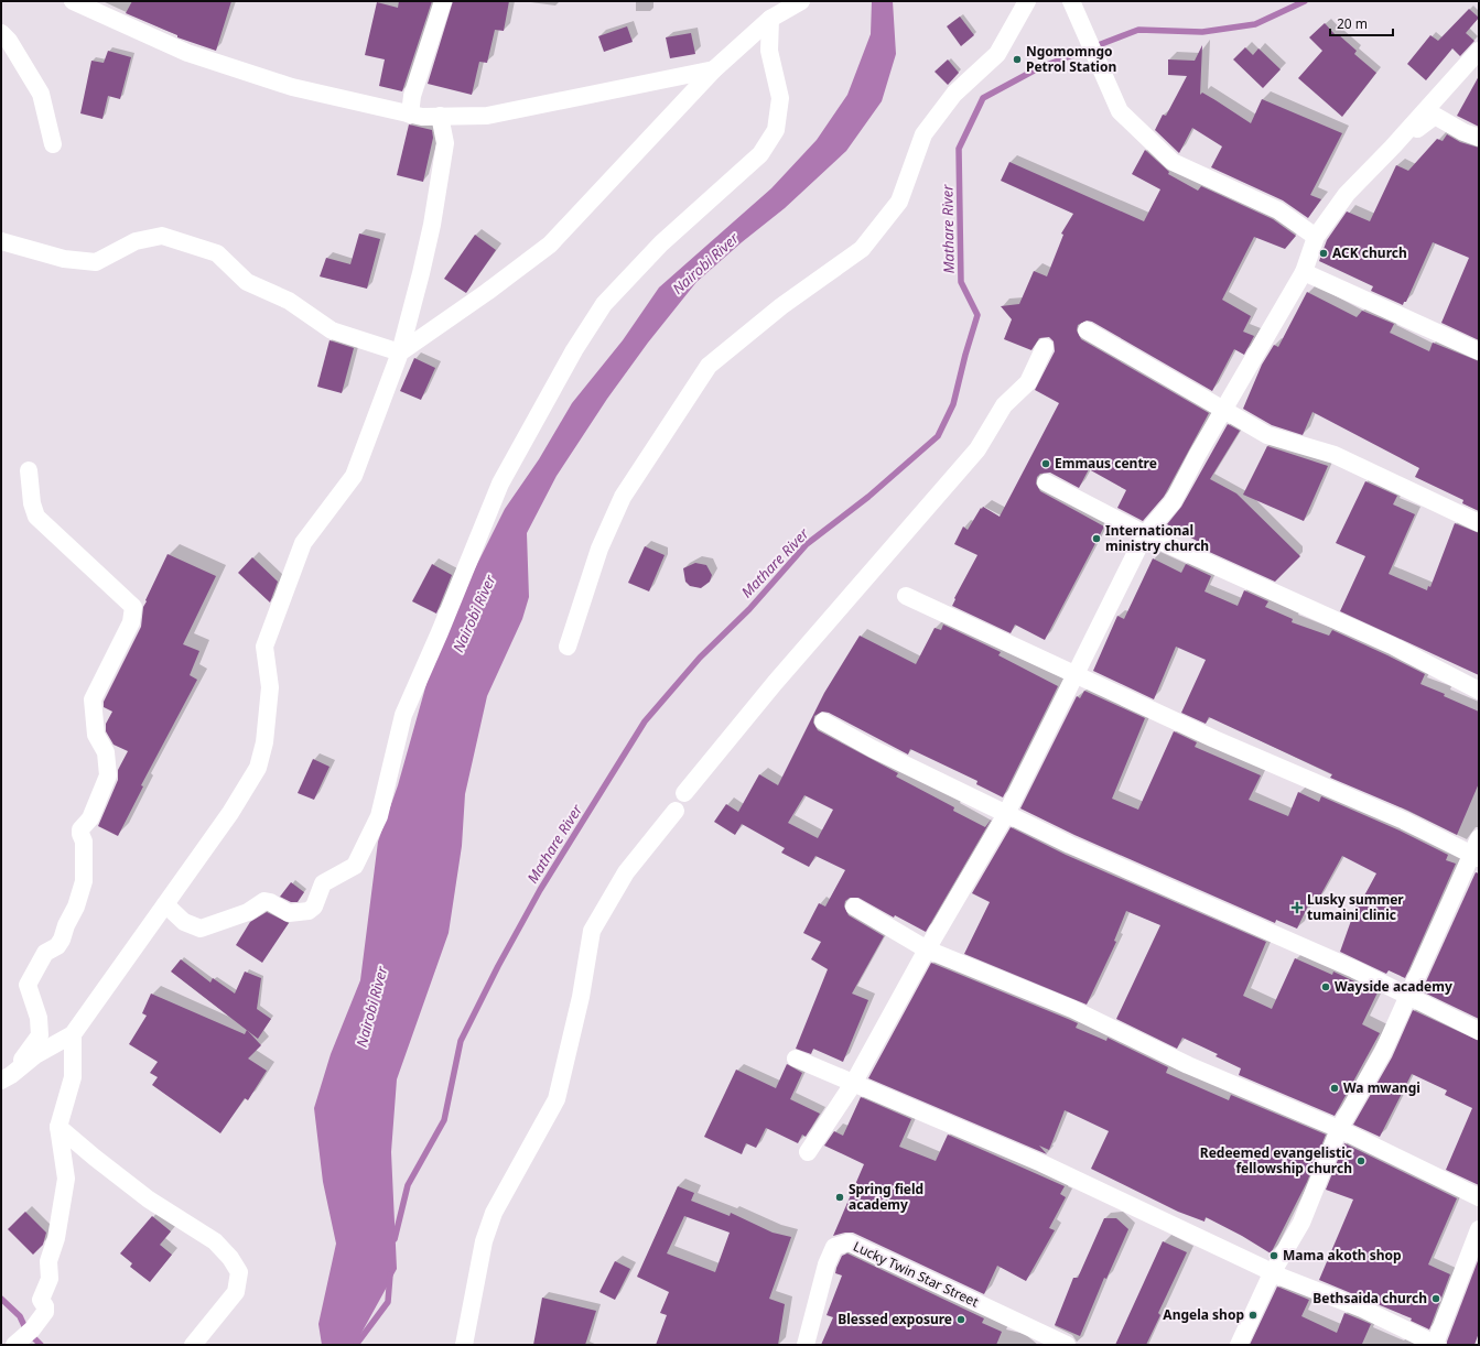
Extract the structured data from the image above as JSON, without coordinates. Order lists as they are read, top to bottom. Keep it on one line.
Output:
{"streets":{"street":["Lucky Twin Star Street"]},"water":["Mathare River","Nairobi River"],"places":{"other":["Ngomomngo Petrol Station","ACK church","Emmaus centre","International ministry church","Wayside academy","Wa mwangi","Redeemed evangelistic fellowship church","Spring field academy","Mama akoth shop","Bethsaida church","Angela shop","Blessed exposure"],"health":["Lusky summer tumaini clinic"]},"scale_bar":"20 m"}
